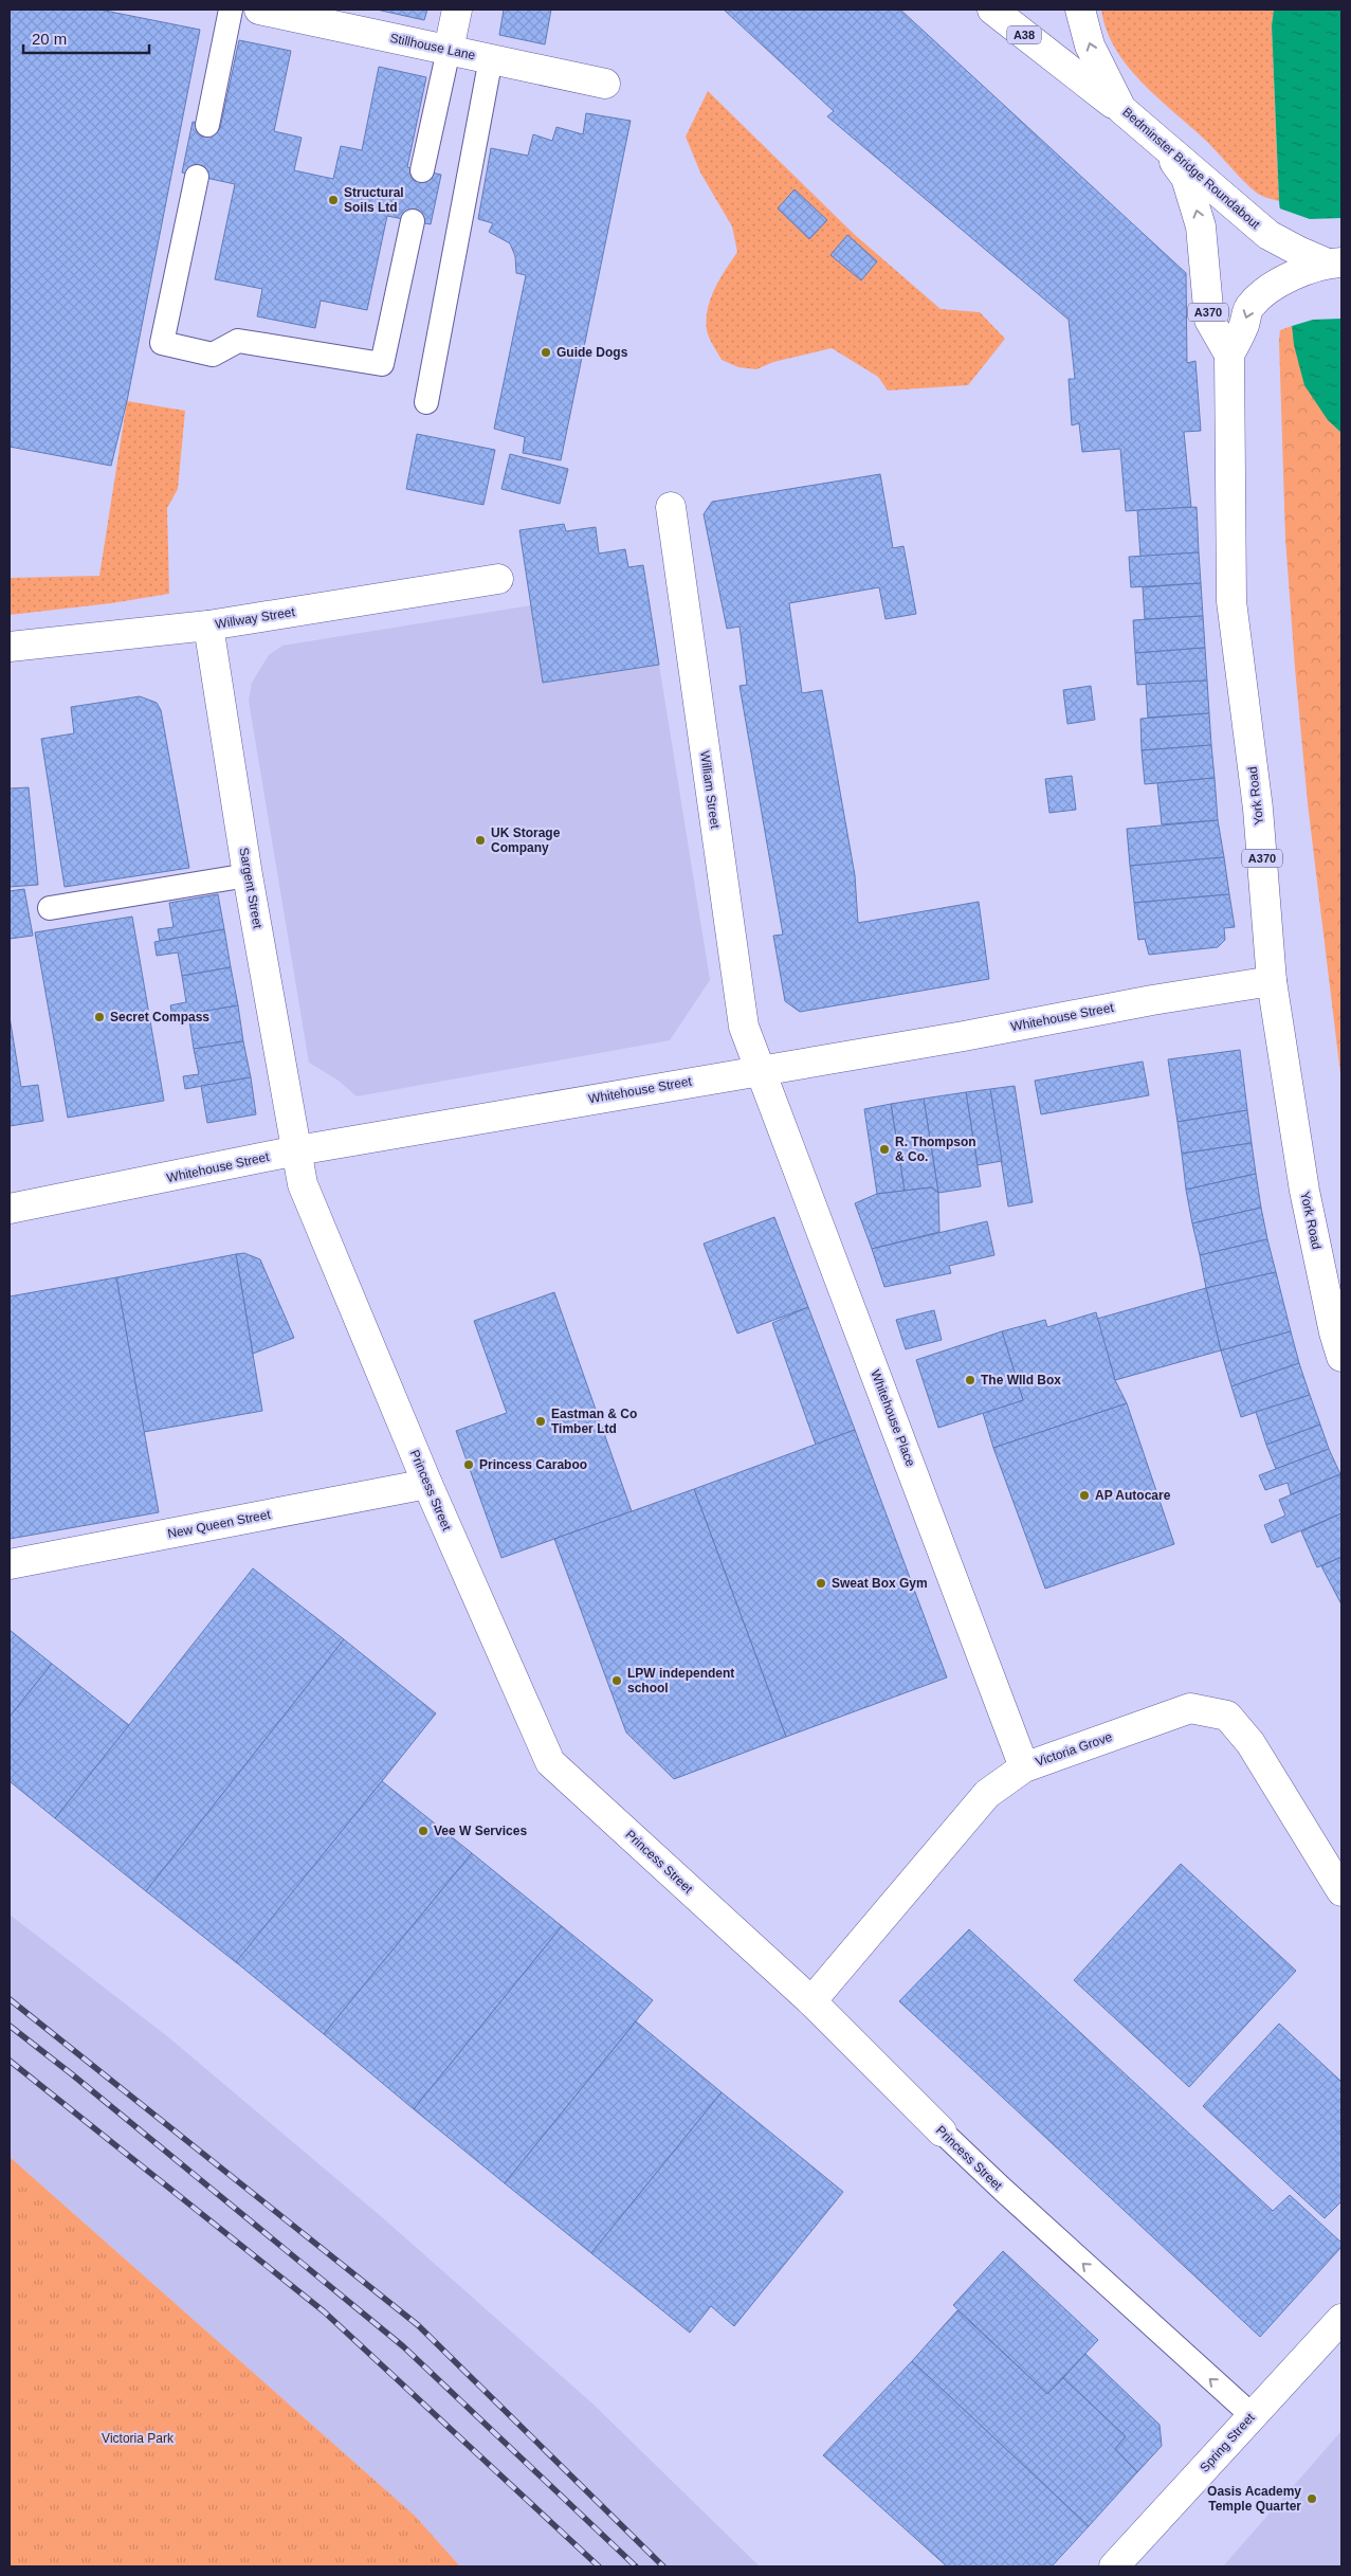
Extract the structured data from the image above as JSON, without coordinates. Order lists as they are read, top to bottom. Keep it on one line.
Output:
{"streets":{"main road":["A38","Stillhouse Lane","Bedminster Bridge Roundabout","A370","Willway Street","William Street","York Road","Sargent Street","Whitehouse Street","Whitehouse Place","Princess Street","New Queen Street","Victoria Grove","Spring Street"]},"crossings":[["A38","Bedminster Bridge Roundabout"],["Bedminster Bridge Roundabout","York Road"],["Willway Street","Sargent Street"],["William Street","Whitehouse Street"],["William Street","Whitehouse Place"],["York Road","Whitehouse Street"],["Sargent Street","Whitehouse Street"],["Sargent Street","Princess Street"],["Whitehouse Street","Whitehouse Place"],["Whitehouse Street","Princess Street"],["Whitehouse Place","Victoria Grove"],["Princess Street","New Queen Street"],["Princess Street","Victoria Grove"],["Princess Street","Spring Street"]],"parks":["Victoria Park"],"places":["Structural Soils Ltd","Guide Dogs","UK Storage Company","Secret Compass","R. Thompson & Co.","The WIld Box","Eastman & Co Timber Ltd","Princess Caraboo","AP Autocare","Sweat Box Gym","LPW independent school","Vee W Services","Oasis Academy Temple Quarter"],"scale_bar":"20 m"}
